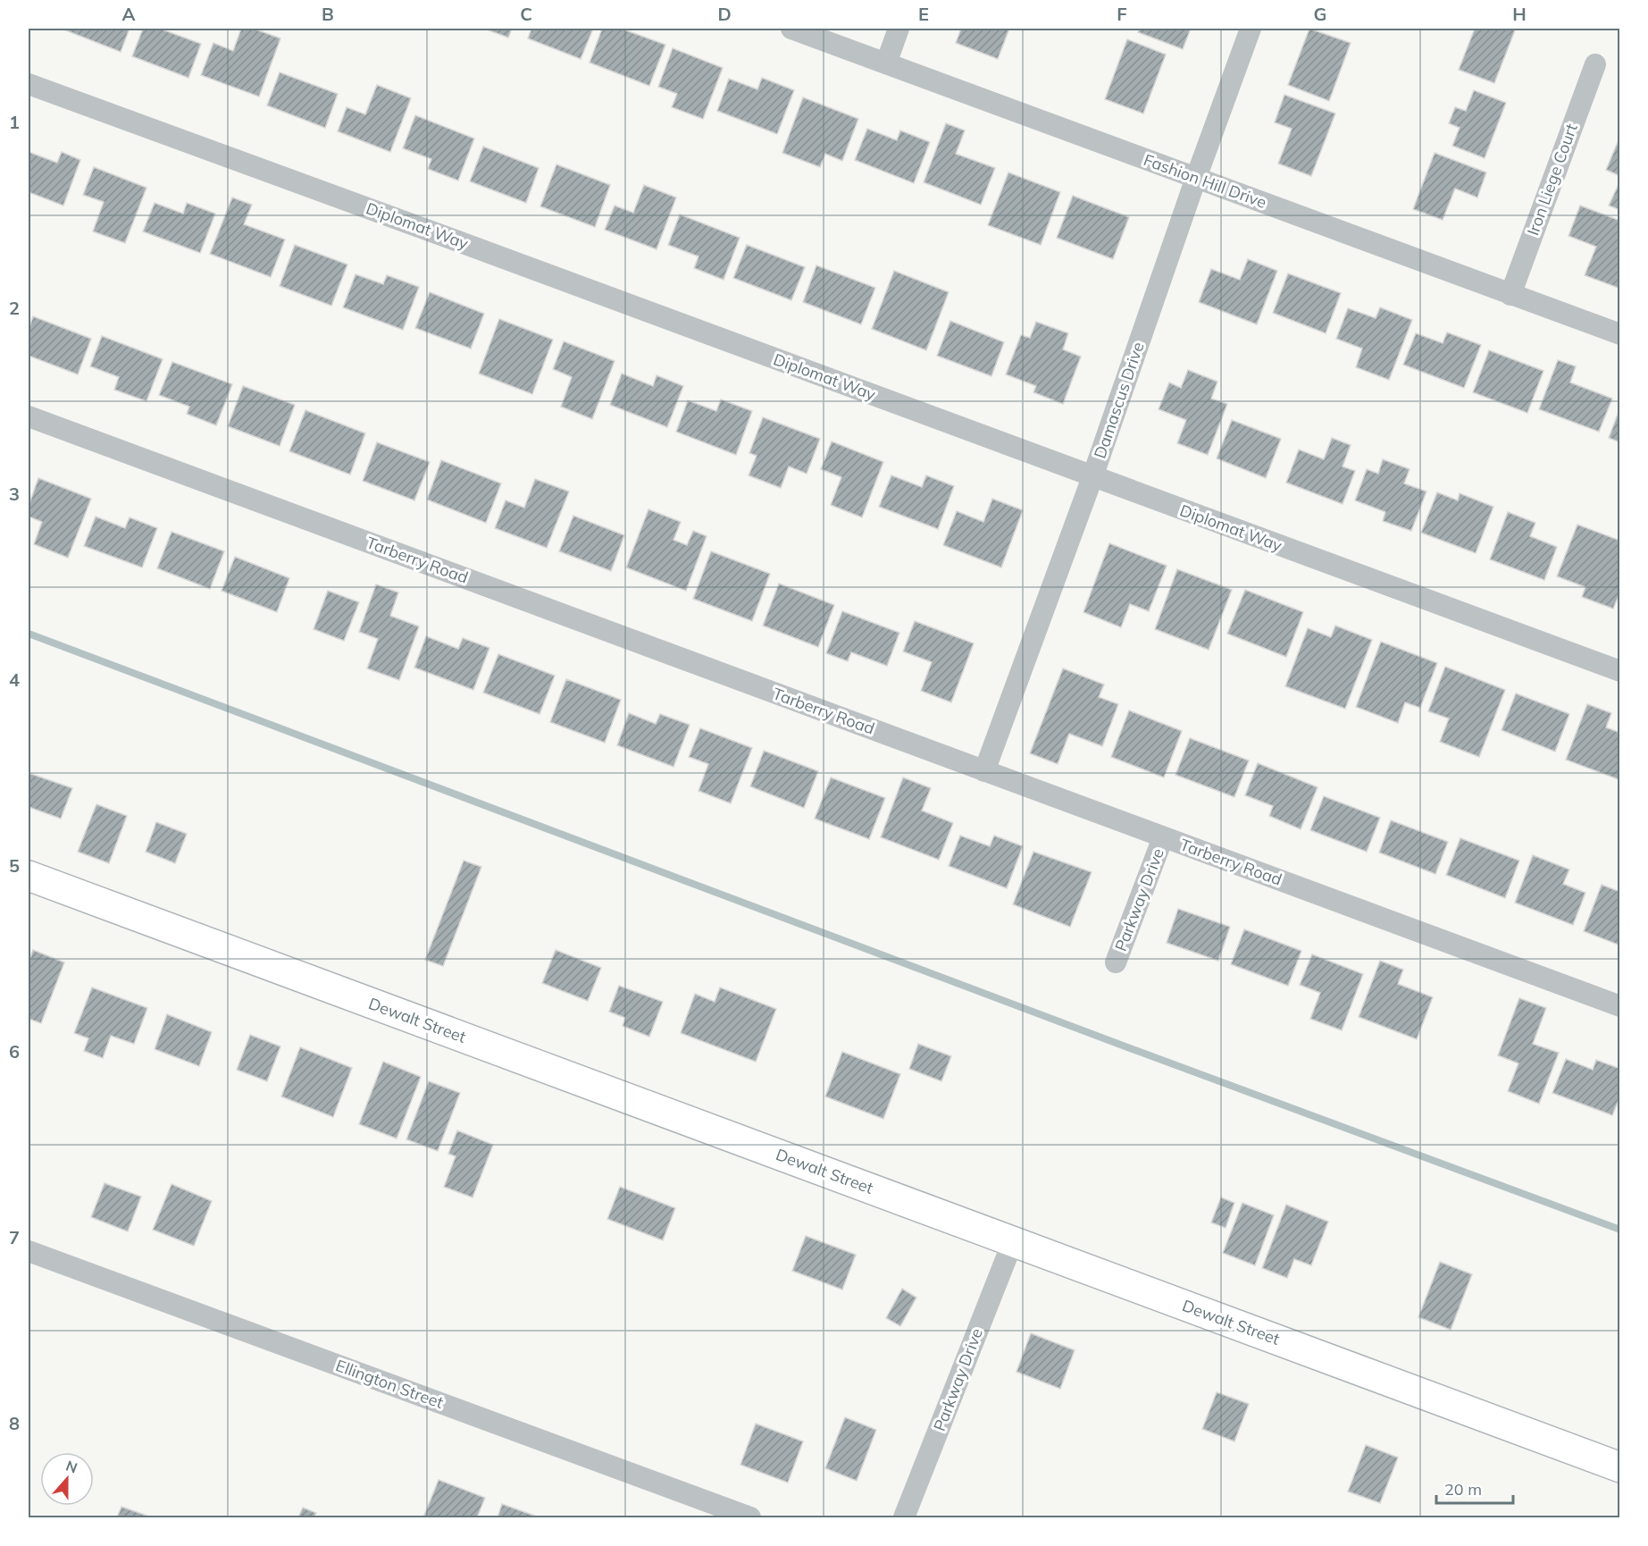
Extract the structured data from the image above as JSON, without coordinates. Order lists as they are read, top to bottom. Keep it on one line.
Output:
{"streets":{"street":["Iron Liege Court","Fashion Hill Drive","Diplomat Way","Damascus Drive","Tarberry Road","Parkway Drive","Dewalt Street","Ellington Street"]},"crossings":[["Iron Liege Court","Fashion Hill Drive"],["Fashion Hill Drive","Damascus Drive"],["Diplomat Way","Damascus Drive"],["Damascus Drive","Tarberry Road"],["Tarberry Road","Parkway Drive"],["Parkway Drive","Dewalt Street"]],"scale_bar":"20 m","north":"top","grid":{"columns":["A","B","C","D","E","F","G","H"],"rows":["1","2","3","4","5","6","7","8"]}}
